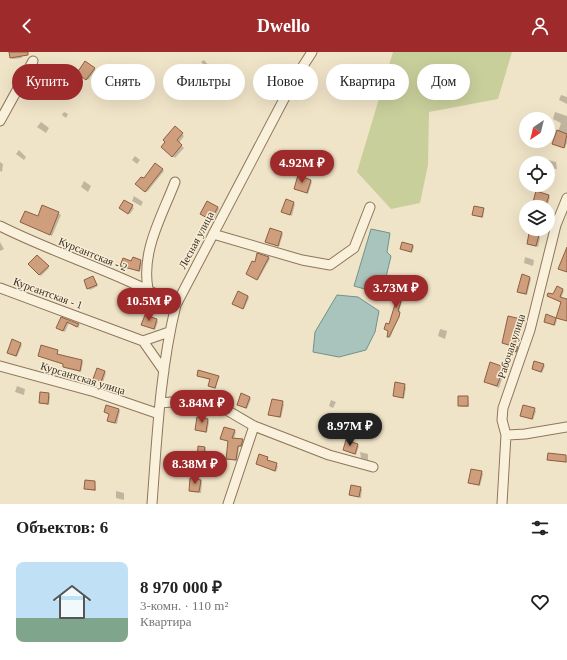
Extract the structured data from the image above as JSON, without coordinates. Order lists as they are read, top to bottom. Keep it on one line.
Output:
{"streets":{"street":["Лесная улица","Курсантская - 2","Курсантская - 1","Рабочая улица","Курсантская улица"]},"crossings":[["Лесная улица","Курсантская - 2"],["Лесная улица","Курсантская улица"]],"north":"bottom left","page":{"header":"Dwello","chip":["Купить","Снять","Фильтры","Новое","Квартира","Дом"],"price":["4.92M ₽","3.73M ₽","10.5M ₽","3.84M ₽","8.97M ₽","8.38M ₽"],"heading":"Объектов: 6","list":[{"name":"8 970 000 ₽","note":"3-комн. · 110 m² · Квартира"}]}}
